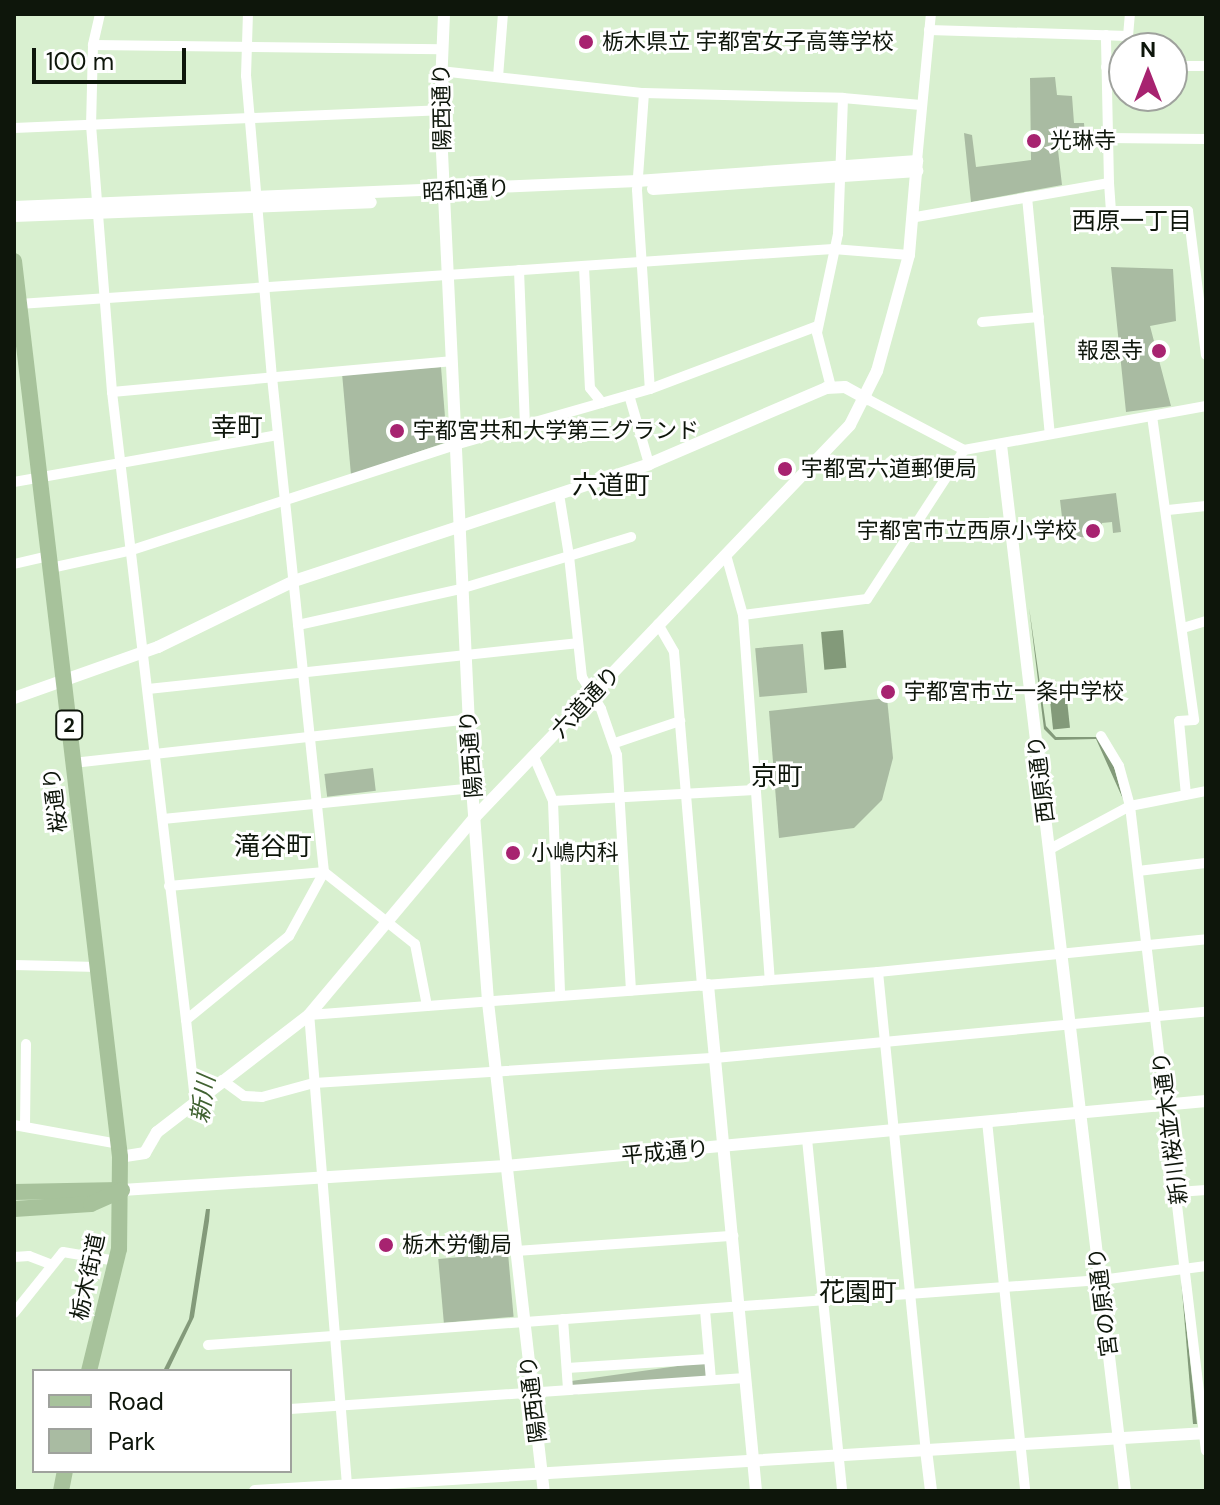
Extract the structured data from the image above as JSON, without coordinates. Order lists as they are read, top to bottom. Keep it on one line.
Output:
{"streets":{"main road":["2","桜通り","栃木街道"],"street":["陽西通り","昭和通り","六道通り","西原通り","新川桜並木通り","平成通り","宮の原通り"]},"crossings":[["陽西通り","昭和通り"],["陽西通り","六道通り"],["陽西通り","平成通り"],["昭和通り","六道通り"],["六道通り","桜通り"],["西原通り","平成通り"],["西原通り","宮の原通り"],["桜通り","平成通り"],["桜通り","栃木街道"],["新川桜並木通り","平成通り"],["平成通り","栃木街道"],["平成通り","宮の原通り"]],"districts":["西原一丁目","幸町","六道町","京町","滝谷町","花園町"],"water":["新川"],"places":["栃木県立 宇都宮女子高等学校","光琳寺","報恩寺","宇都宮共和大学第三グランド","宇都宮六道郵便局","宇都宮市立西原小学校","宇都宮市立一条中学校","小嶋内科","栃木労働局"],"legend":["Road","Park"],"scale_bar":"100 m","north":"top"}
